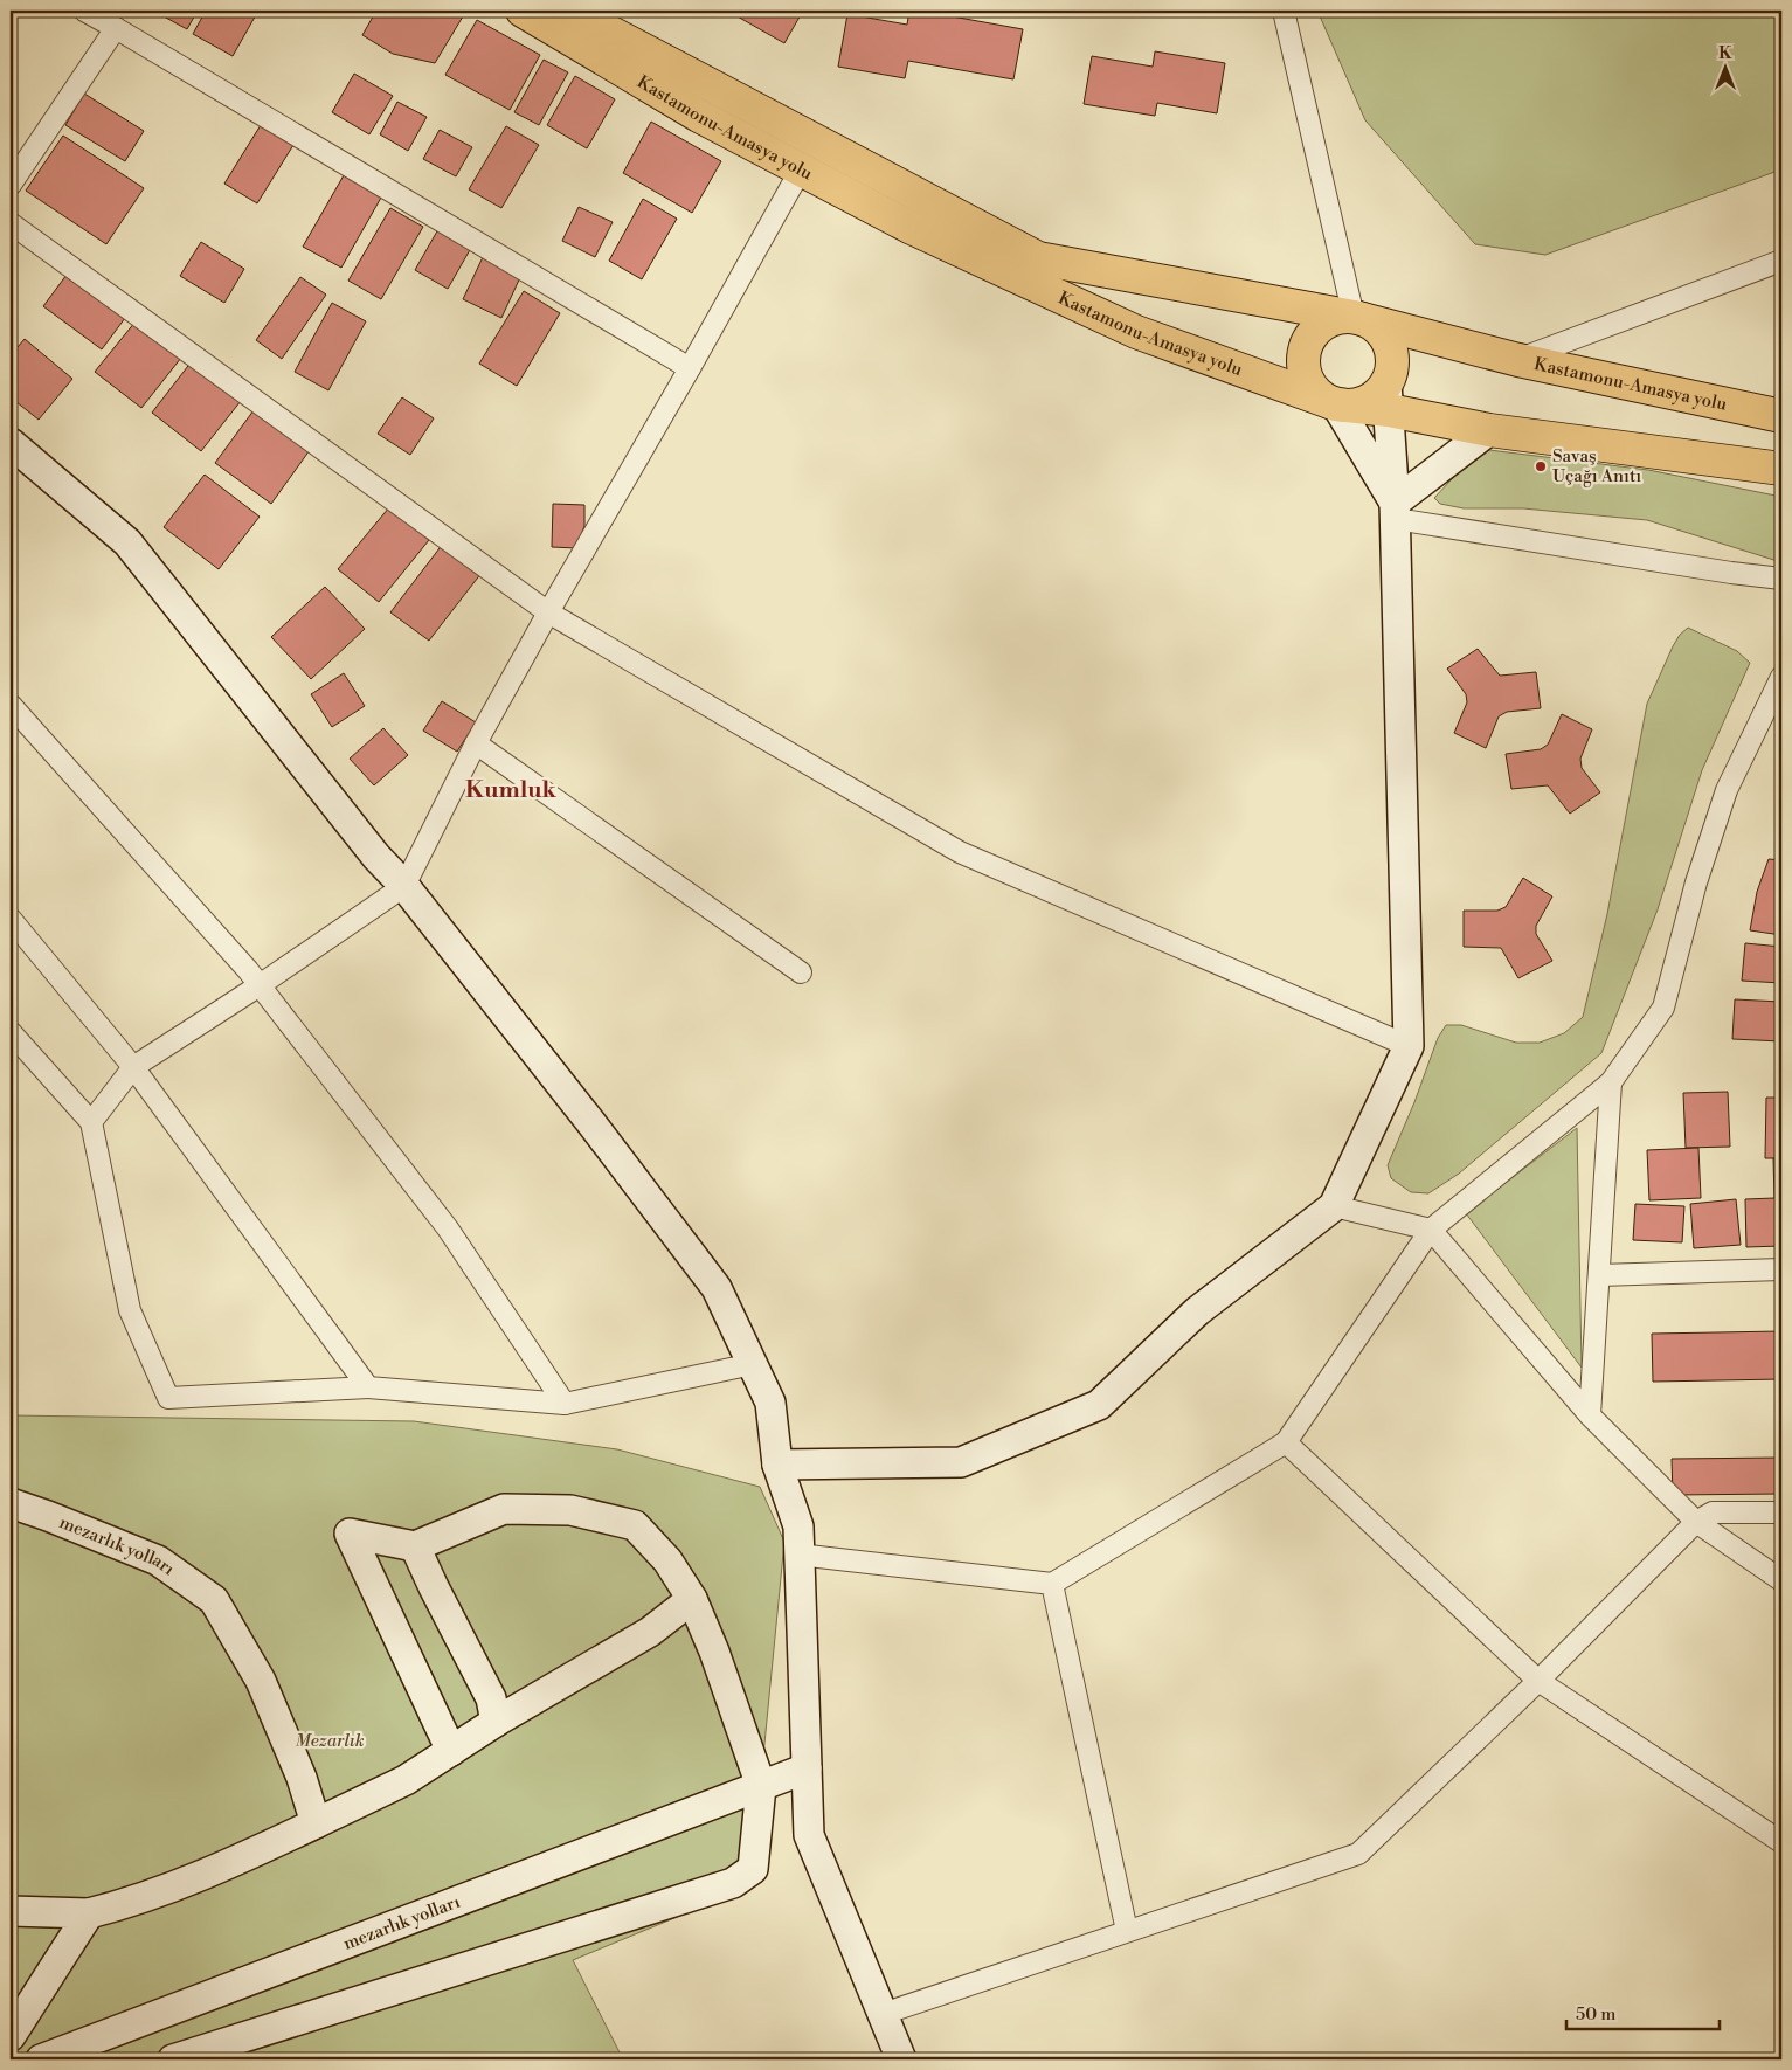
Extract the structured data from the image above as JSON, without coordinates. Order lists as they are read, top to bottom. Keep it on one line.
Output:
{"streets":{"main road":["Kastamonu-Amasya yolu"],"street":["mezarlık yolları"]},"districts":["Kumluk"],"parks":["Mezarlık"],"places":["Savaş Uçağı Anıtı"],"scale_bar":"50 m","north":"top"}
